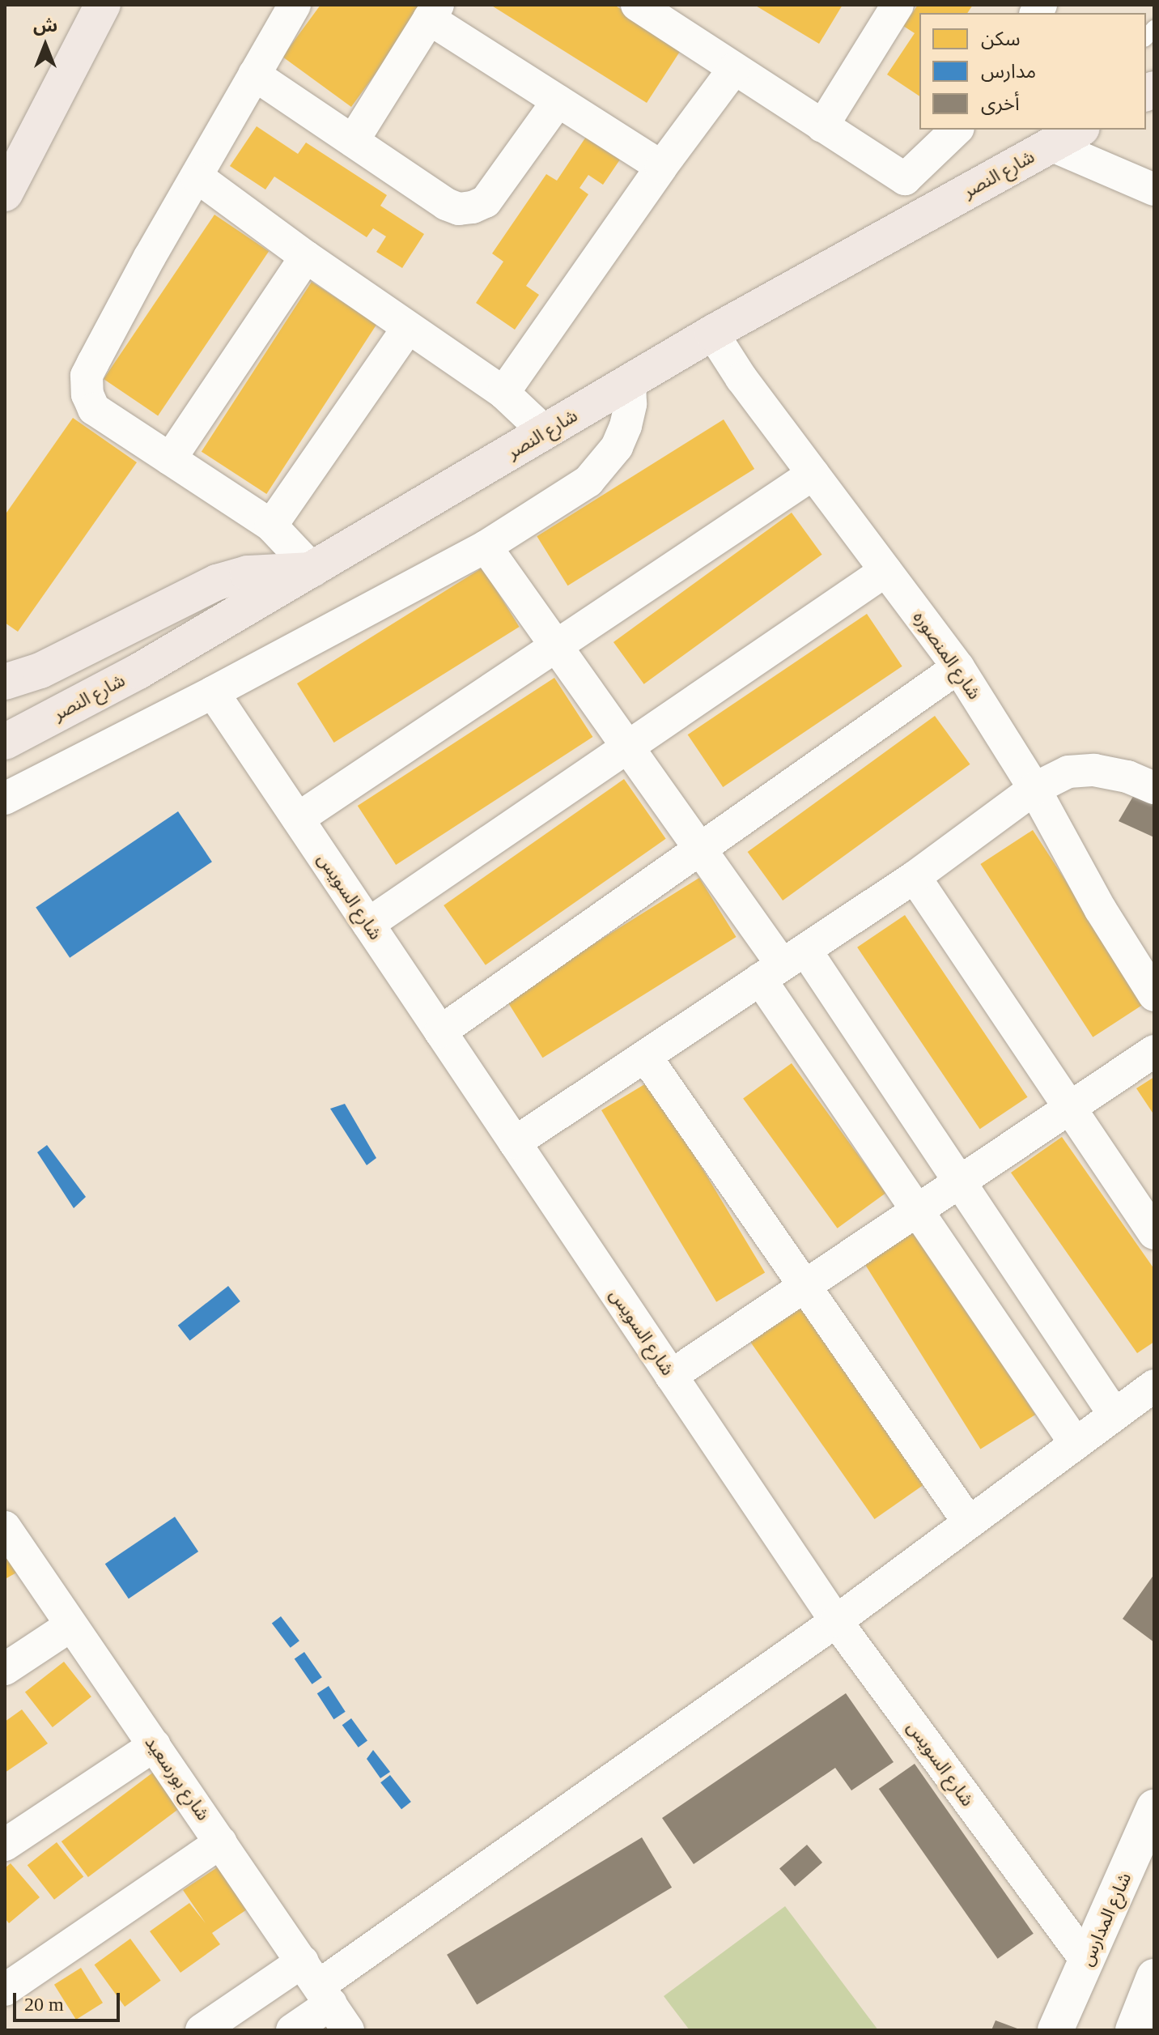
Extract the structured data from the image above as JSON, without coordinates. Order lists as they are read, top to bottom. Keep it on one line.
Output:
{"streets":{"main road":["شارع النصر"],"street":["شارع المنصوره","شارع السويس","شارع بورسعيد","شارع المدارس"]},"crossings":[["شارع النصر","شارع المنصوره"],["شارع السويس","شارع المدارس"]],"legend":["سكن","مدارس","أخرى"],"scale_bar":"20 m","north":"top"}
